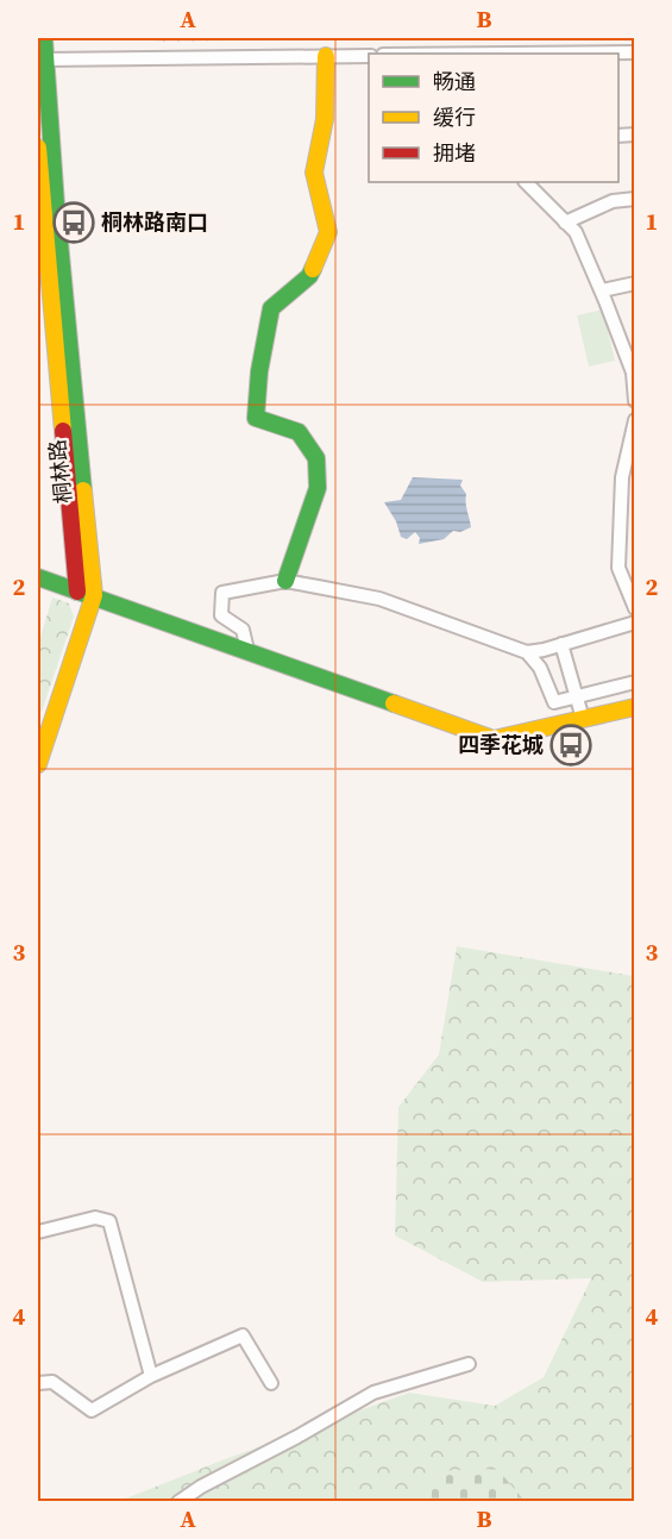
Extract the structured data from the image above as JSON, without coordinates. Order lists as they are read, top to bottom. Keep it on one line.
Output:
{"streets":{"street":["桐林路"]},"places":{"bus stop":["桐林路南口","四季花城"]},"legend":["畅通","缓行","拥堵"],"grid":{"columns":["A","B"],"rows":["1","2","3","4"]}}
